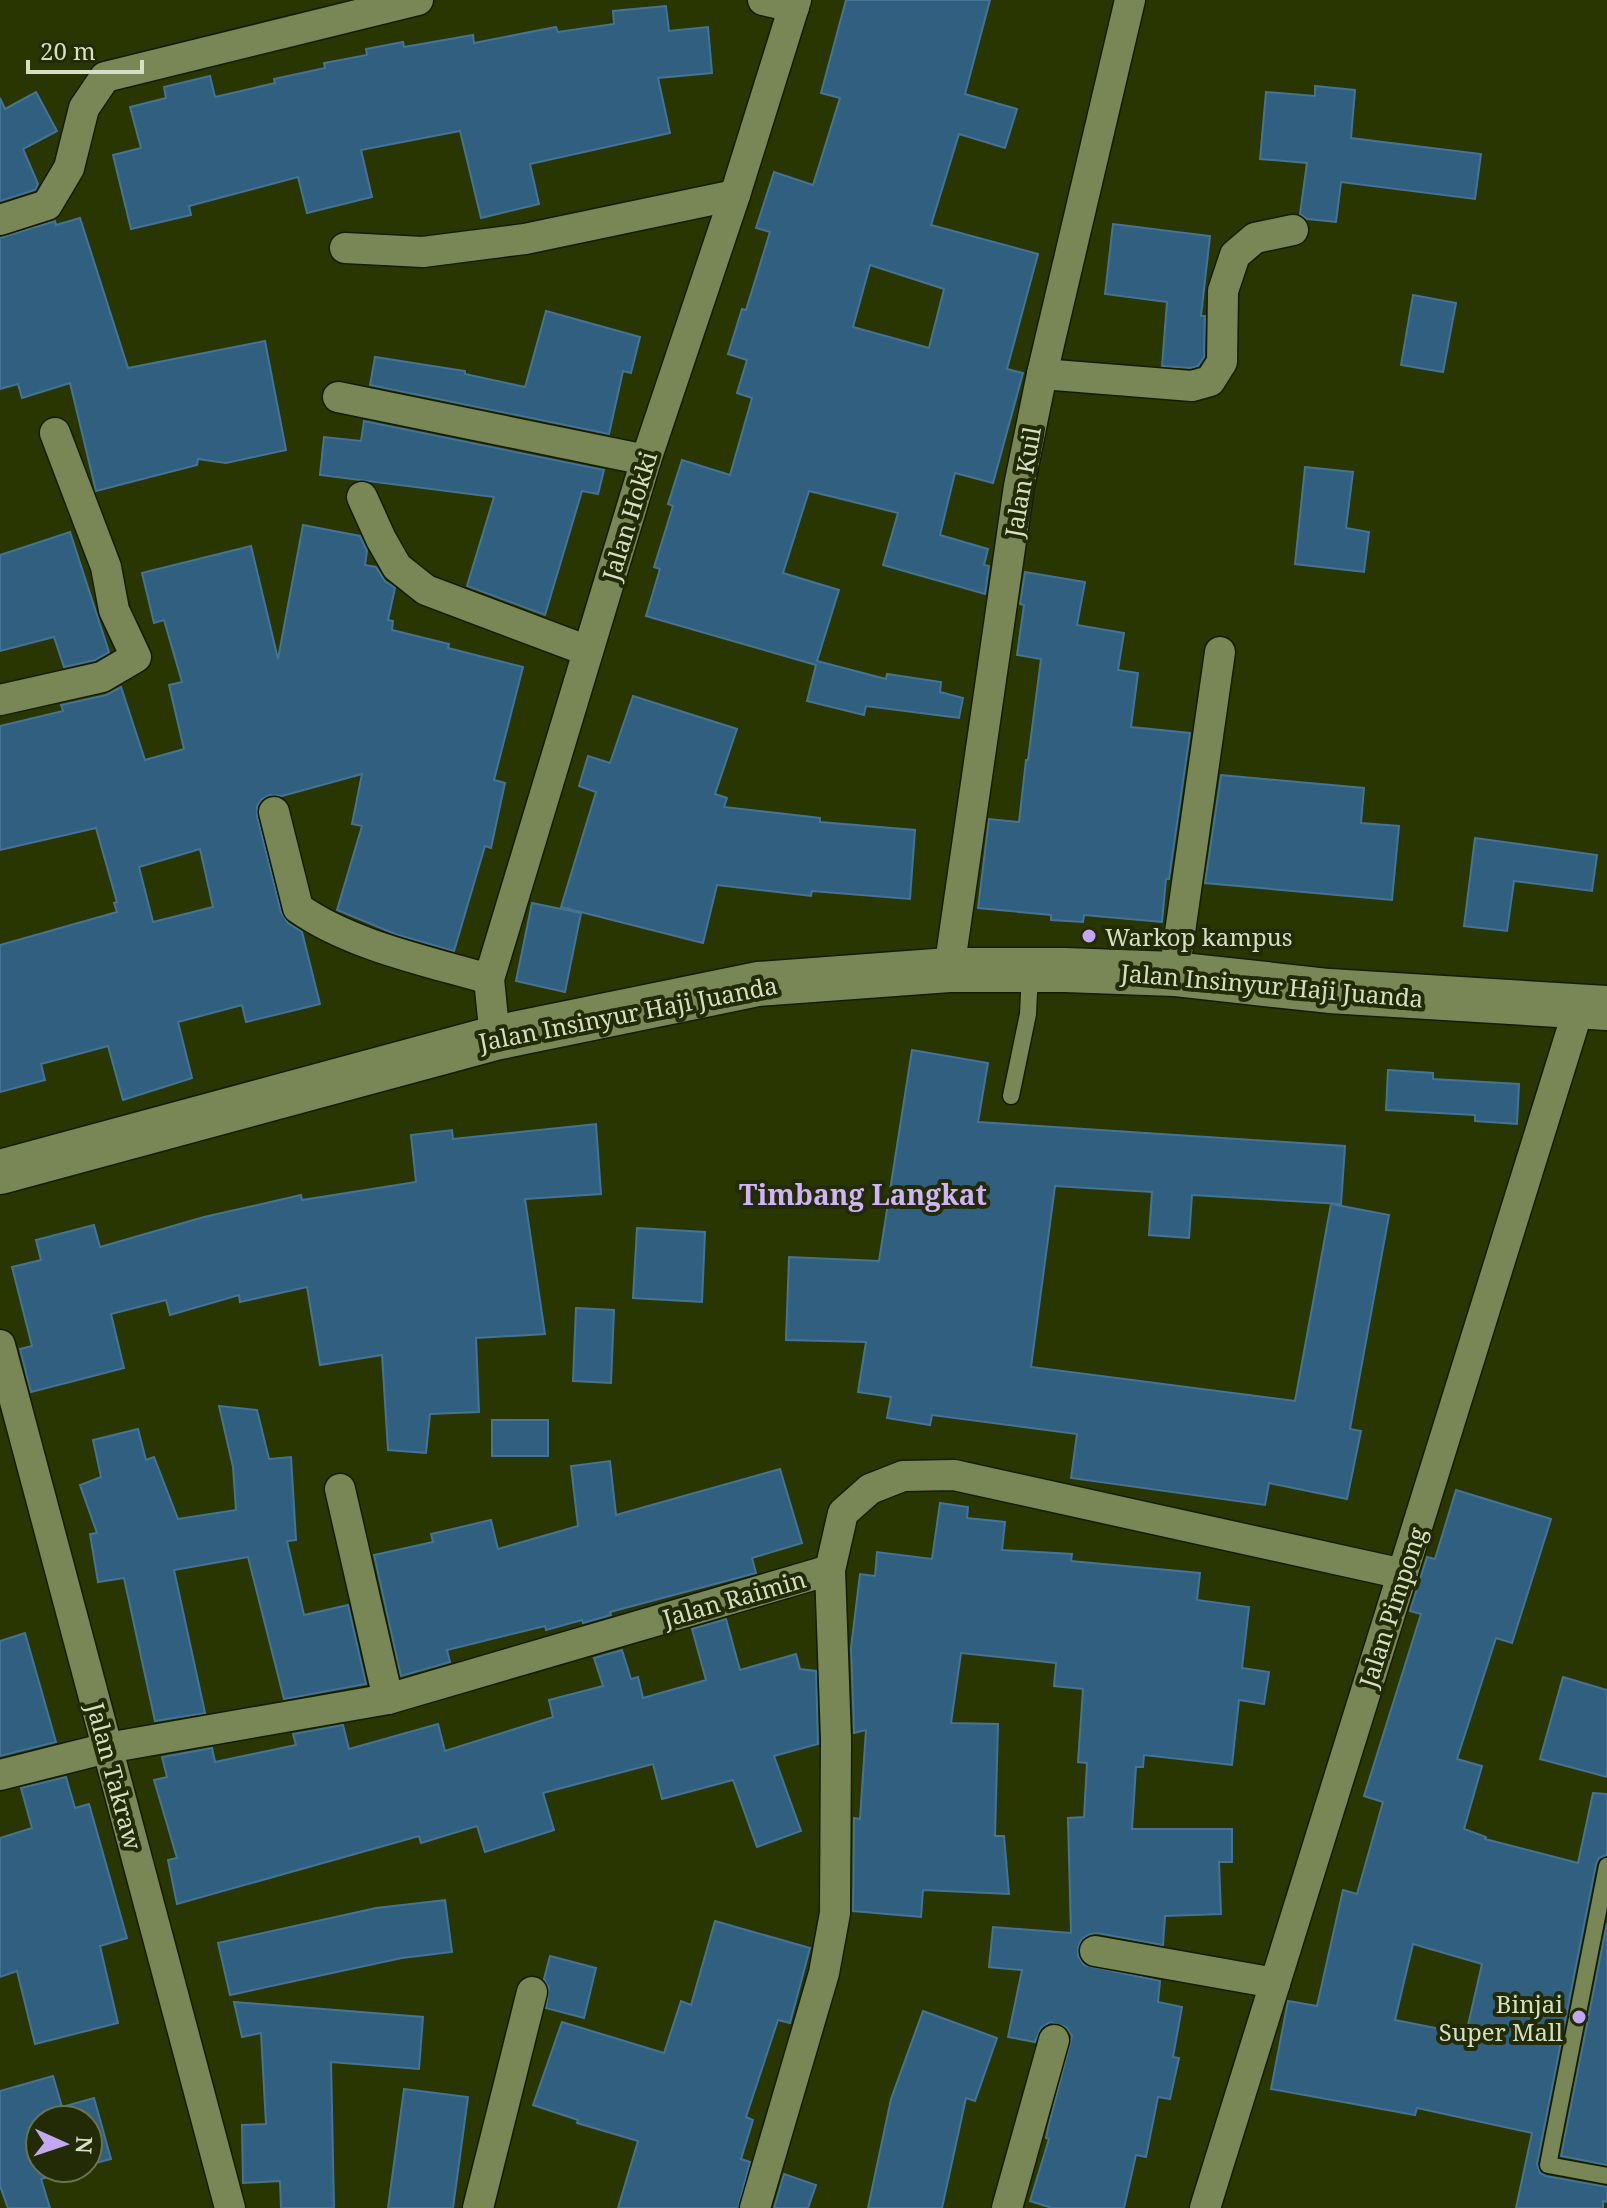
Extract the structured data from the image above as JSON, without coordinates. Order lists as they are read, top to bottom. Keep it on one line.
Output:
{"streets":{"street":["Jalan Kuil","Jalan Hokki","Jalan Insinyur Haji Juanda","Jalan Raimin","Jalan Pimpong","Jalan Takraw"]},"crossings":[["Jalan Kuil","Jalan Insinyur Haji Juanda"],["Jalan Hokki","Jalan Insinyur Haji Juanda"],["Jalan Insinyur Haji Juanda","Jalan Pimpong"],["Jalan Raimin","Jalan Pimpong"],["Jalan Raimin","Jalan Takraw"]],"districts":["Timbang Langkat"],"places":["Warkop kampus","Binjai Super Mall"],"scale_bar":"20 m","north":"right"}
